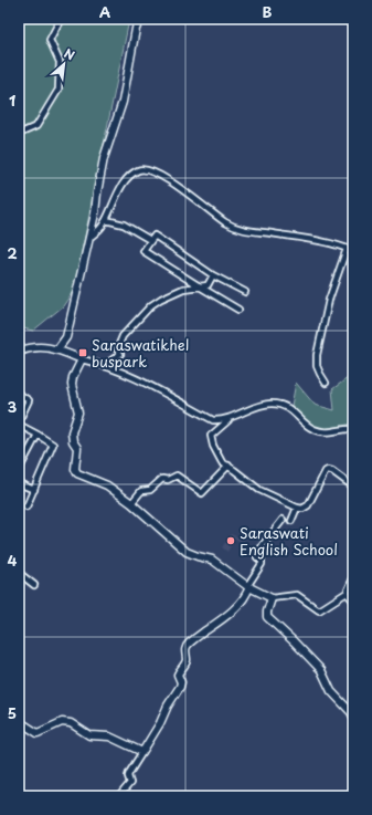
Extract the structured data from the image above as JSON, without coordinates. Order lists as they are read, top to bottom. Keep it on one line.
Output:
{"places":{"transit":["Saraswatikhel buspark"],"other":["Saraswati English School"]},"north":"top right","grid":{"columns":["A","B"],"rows":["1","2","3","4","5"]}}
